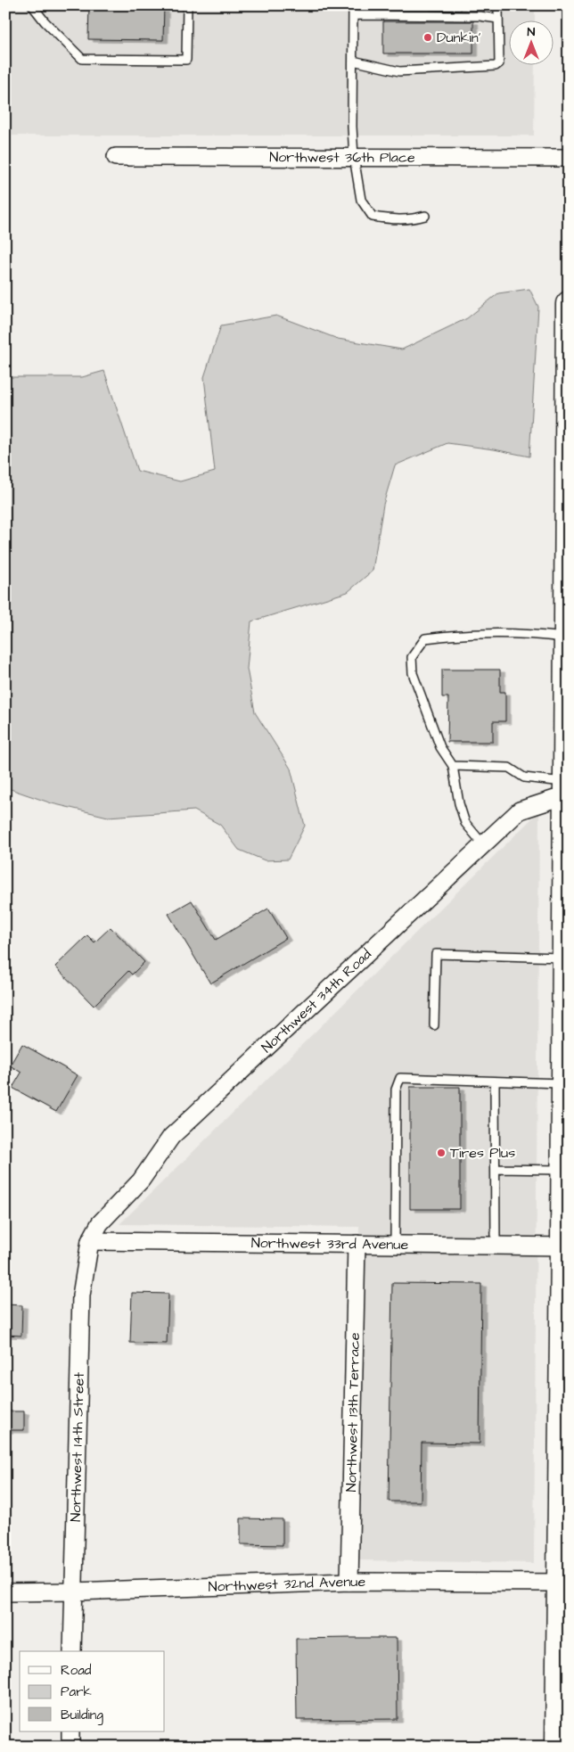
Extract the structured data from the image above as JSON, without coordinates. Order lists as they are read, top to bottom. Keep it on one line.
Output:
{"streets":{"street":["Northwest 36th Place","Northwest 34th Road","Northwest 33rd Avenue","Northwest 13th Terrace","Northwest 14th Street","Northwest 32nd Avenue"]},"crossings":[["Northwest 34th Road","Northwest 33rd Avenue"],["Northwest 34th Road","Northwest 14th Street"],["Northwest 33rd Avenue","Northwest 13th Terrace"],["Northwest 33rd Avenue","Northwest 14th Street"],["Northwest 13th Terrace","Northwest 32nd Avenue"],["Northwest 14th Street","Northwest 32nd Avenue"]],"places":["Dunkin'","Tires Plus"],"legend":["Road","Park","Building"],"north":"top"}
